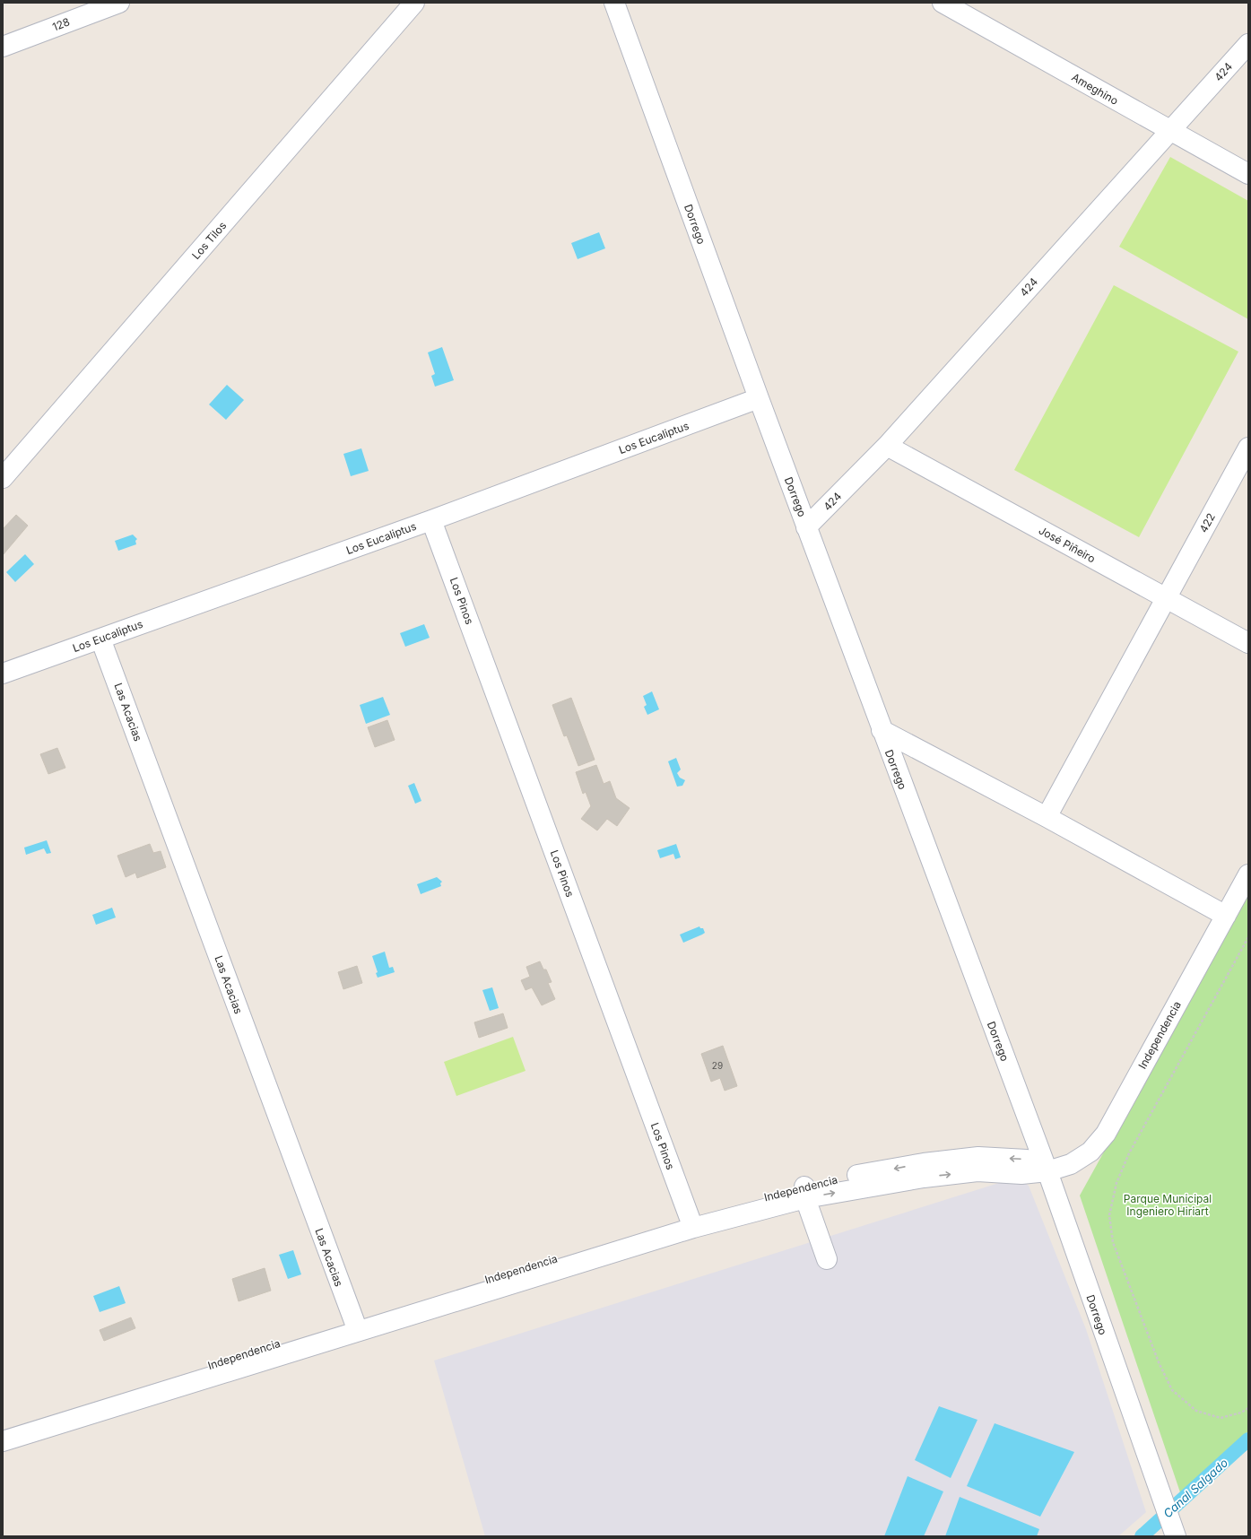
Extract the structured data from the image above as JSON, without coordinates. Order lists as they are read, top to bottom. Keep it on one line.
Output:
{"streets":{"street":["128","424","Ameghino","Dorrego","Los Tilos","Los Eucaliptus","422","José Piñeiro","Los Pinos","Las Acacias","Independencia"]},"crossings":[["424","Ameghino"],["424","Dorrego"],["424","José Piñeiro"],["Dorrego","Los Eucaliptus"],["Dorrego","Independencia"],["Los Eucaliptus","Los Pinos"],["Los Eucaliptus","Las Acacias"],["422","José Piñeiro"],["Los Pinos","Independencia"],["Las Acacias","Independencia"]],"water":["Canal Salgado"],"parks":["Parque Municipal Ingeniero Hiriart"],"house_numbers":["29"]}
